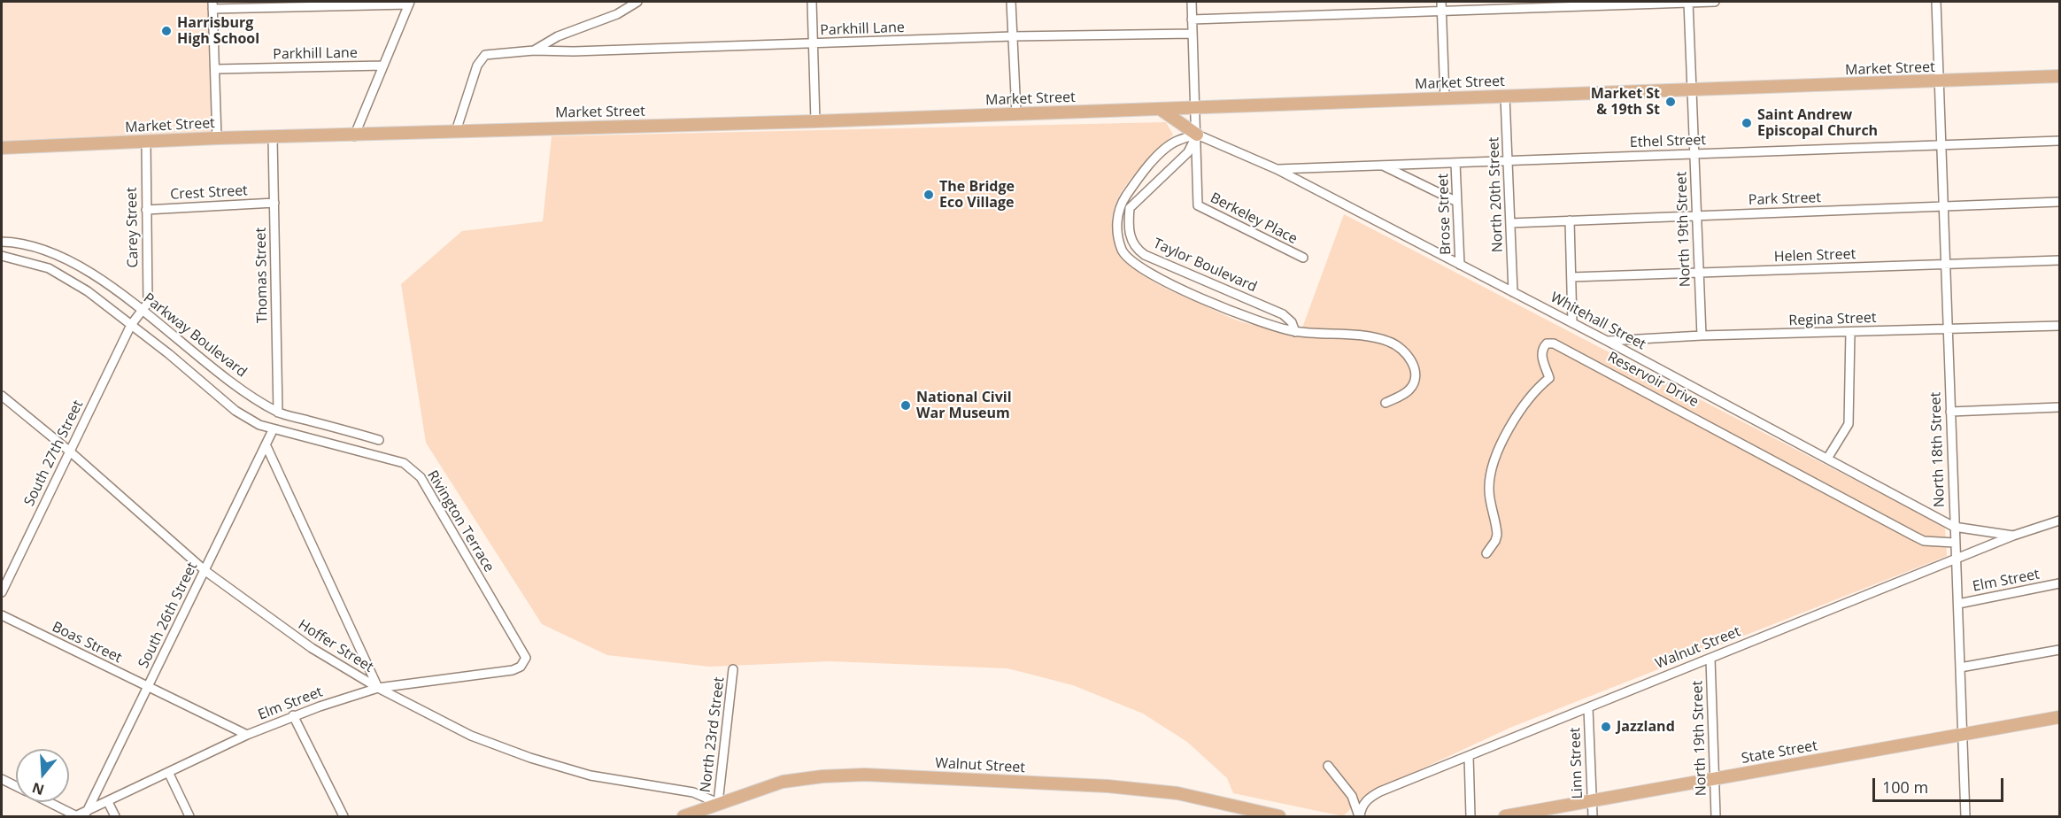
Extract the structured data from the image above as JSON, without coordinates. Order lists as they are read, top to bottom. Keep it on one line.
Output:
{"streets":{"main road":["Market Street","Walnut Street","State Street"],"street":["Parkhill Lane","Ethel Street","Crest Street","North 20th Street","Park Street","Brose Street","Berkeley Place","Carey Street","North 19th Street","Helen Street","Taylor Boulevard","Thomas Street","Regina Street","Whitehall Street","Parkway Boulevard","Reservoir Drive","North 18th Street","South 27th Street","Rivington Terrace","Elm Street","South 26th Street","Boas Street","Hoffer Street","North 23rd Street","Linn Street"]},"crossings":[["Parkhill Lane","Market Street"],["Market Street","North 20th Street"],["Market Street","Carey Street"],["Market Street","North 19th Street"],["Market Street","Thomas Street"],["Market Street","North 18th Street"],["Ethel Street","North 20th Street"],["Ethel Street","Brose Street"],["Ethel Street","North 19th Street"],["Ethel Street","Whitehall Street"],["Ethel Street","North 18th Street"],["Crest Street","Carey Street"],["Crest Street","Thomas Street"],["North 20th Street","Park Street"],["North 20th Street","Whitehall Street"],["Park Street","North 19th Street"],["Park Street","North 18th Street"],["Brose Street","Whitehall Street"],["Berkeley Place","Taylor Boulevard"],["Berkeley Place","Whitehall Street"],["Carey Street","Parkway Boulevard"],["Carey Street","South 27th Street"],["North 19th Street","Helen Street"],["North 19th Street","Regina Street"],["North 19th Street","Walnut Street"],["North 19th Street","State Street"],["Helen Street","North 18th Street"],["Taylor Boulevard","Whitehall Street"],["Thomas Street","Parkway Boulevard"],["Regina Street","Whitehall Street"],["Regina Street","North 18th Street"],["Whitehall Street","North 18th Street"],["Whitehall Street","Walnut Street"],["Parkway Boulevard","South 27th Street"],["Reservoir Drive","North 18th Street"],["North 18th Street","Elm Street"],["North 18th Street","Walnut Street"],["North 18th Street","State Street"],["South 27th Street","Hoffer Street"],["Rivington Terrace","Elm Street"],["Rivington Terrace","South 26th Street"],["Elm Street","South 26th Street"],["Elm Street","Boas Street"],["Elm Street","Hoffer Street"],["South 26th Street","Boas Street"],["South 26th Street","Hoffer Street"],["Hoffer Street","Walnut Street"],["Hoffer Street","North 23rd Street"],["Walnut Street","North 23rd Street"],["Walnut Street","Linn Street"],["State Street","Linn Street"]],"places":["Harrisburg High School","Market St & 19th St","Saint Andrew Episcopal Church","The Bridge Eco Village","National Civil War Museum","Jazzland"],"scale_bar":"100 m","north":"bottom"}
